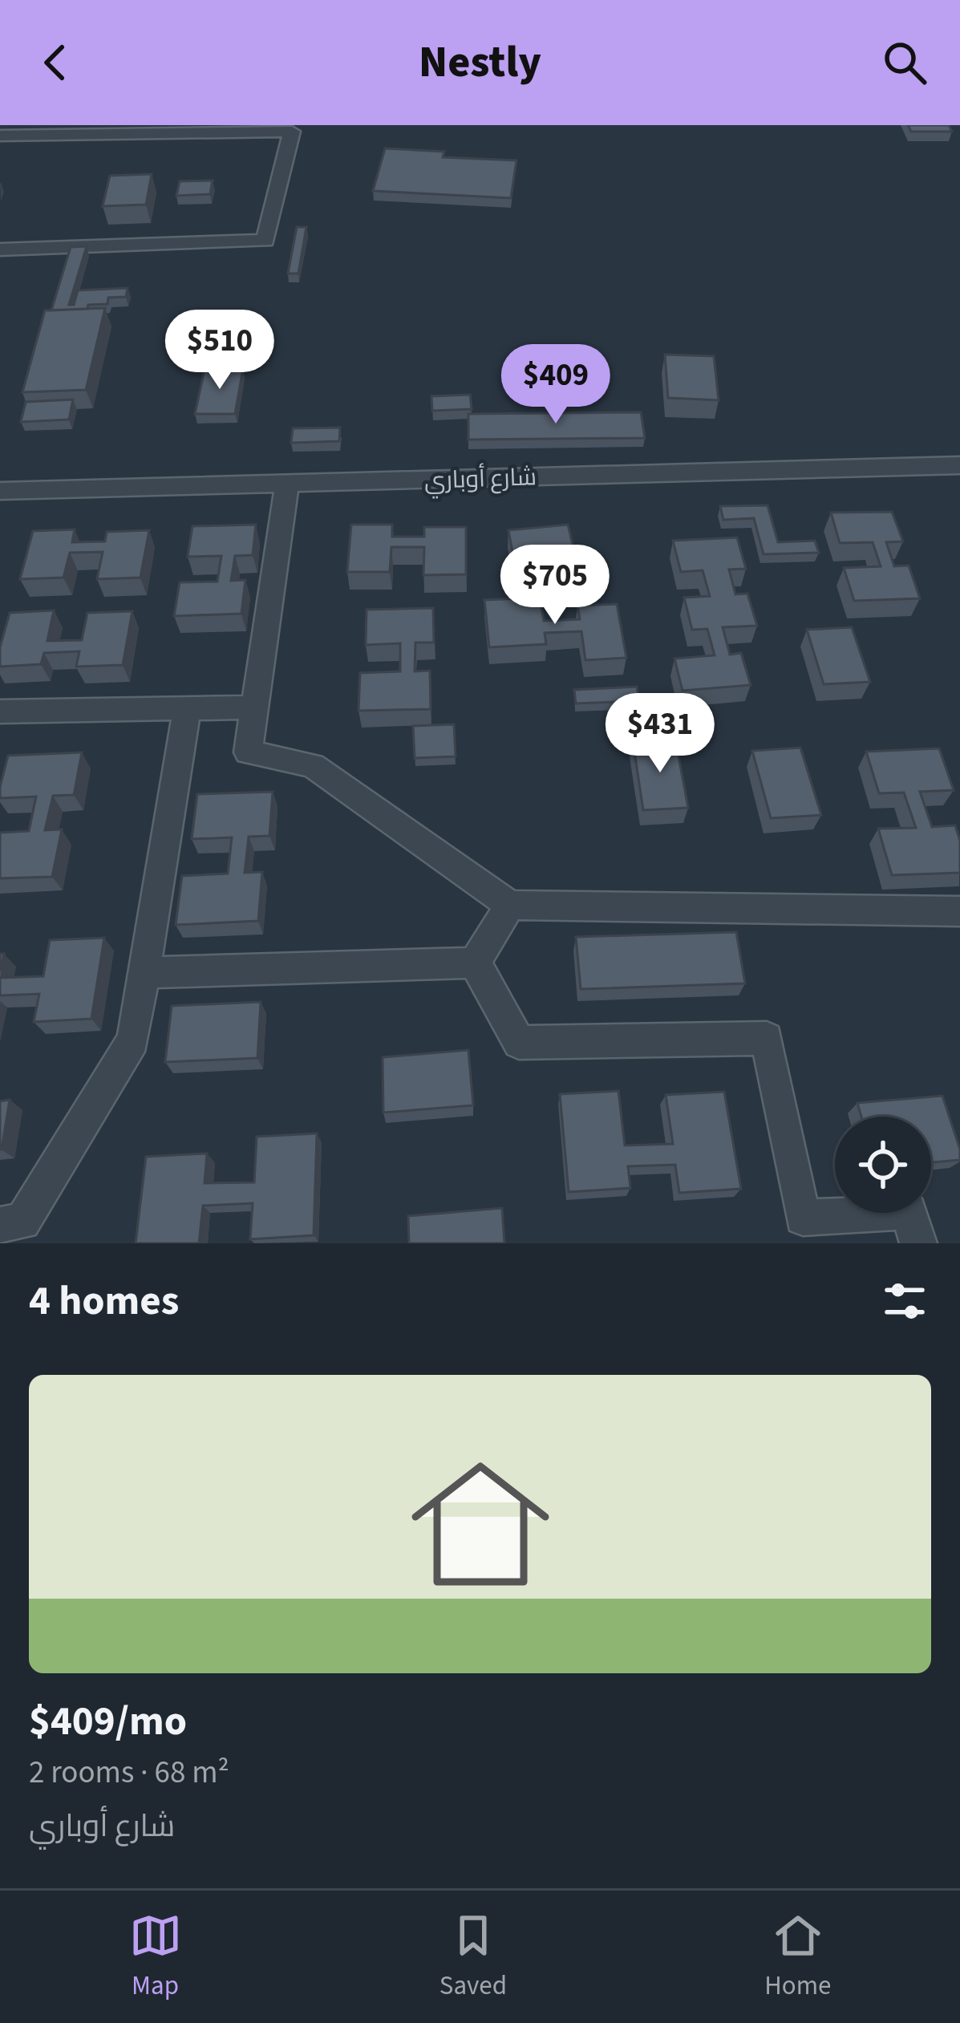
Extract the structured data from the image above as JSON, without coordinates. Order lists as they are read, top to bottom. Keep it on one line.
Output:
{"streets":{"street":["شارع أوباري"]},"page":{"header":"Nestly","price":["$510","$409","$705","$431"],"heading":"4 homes","list":[{"name":"$409/mo","note":"2 rooms · 68 m² · شارع أوباري"}],"tabs":["Map","Saved","Home"]}}
